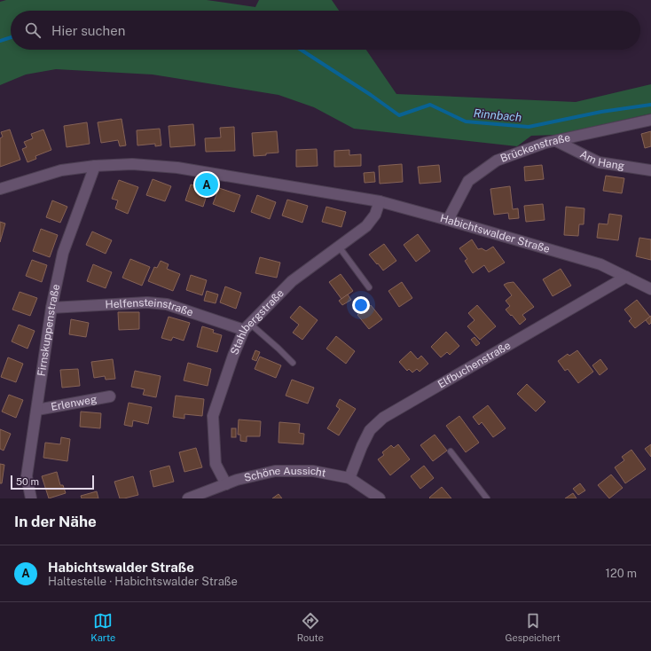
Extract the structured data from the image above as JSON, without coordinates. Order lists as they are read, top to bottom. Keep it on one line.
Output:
{"streets":{"street":["Brückenstraße","Am Hang","Habichtswalder Straße","Helfensteinstraße","Stahlbergstraße","Firnskuppenstraße","Elfbuchenstraße","Erlenweg","Schöne Aussicht"]},"crossings":[["Brückenstraße","Am Hang"],["Brückenstraße","Habichtswalder Straße"],["Habichtswalder Straße","Stahlbergstraße"],["Habichtswalder Straße","Firnskuppenstraße"],["Habichtswalder Straße","Elfbuchenstraße"],["Helfensteinstraße","Stahlbergstraße"],["Helfensteinstraße","Firnskuppenstraße"],["Stahlbergstraße","Schöne Aussicht"],["Firnskuppenstraße","Erlenweg"],["Elfbuchenstraße","Schöne Aussicht"]],"water":["Rinnbach"],"scale_bar":"50 m","page":{"search":"Hier suchen","pins":"A","scale":"50 m","heading":"In der Nähe","list":[{"mark":"A","name":"Habichtswalder Straße","note":"Haltestelle · Habichtswalder Straße","value":"120 m"}],"nav":["Karte","Route","Gespeichert"]}}
